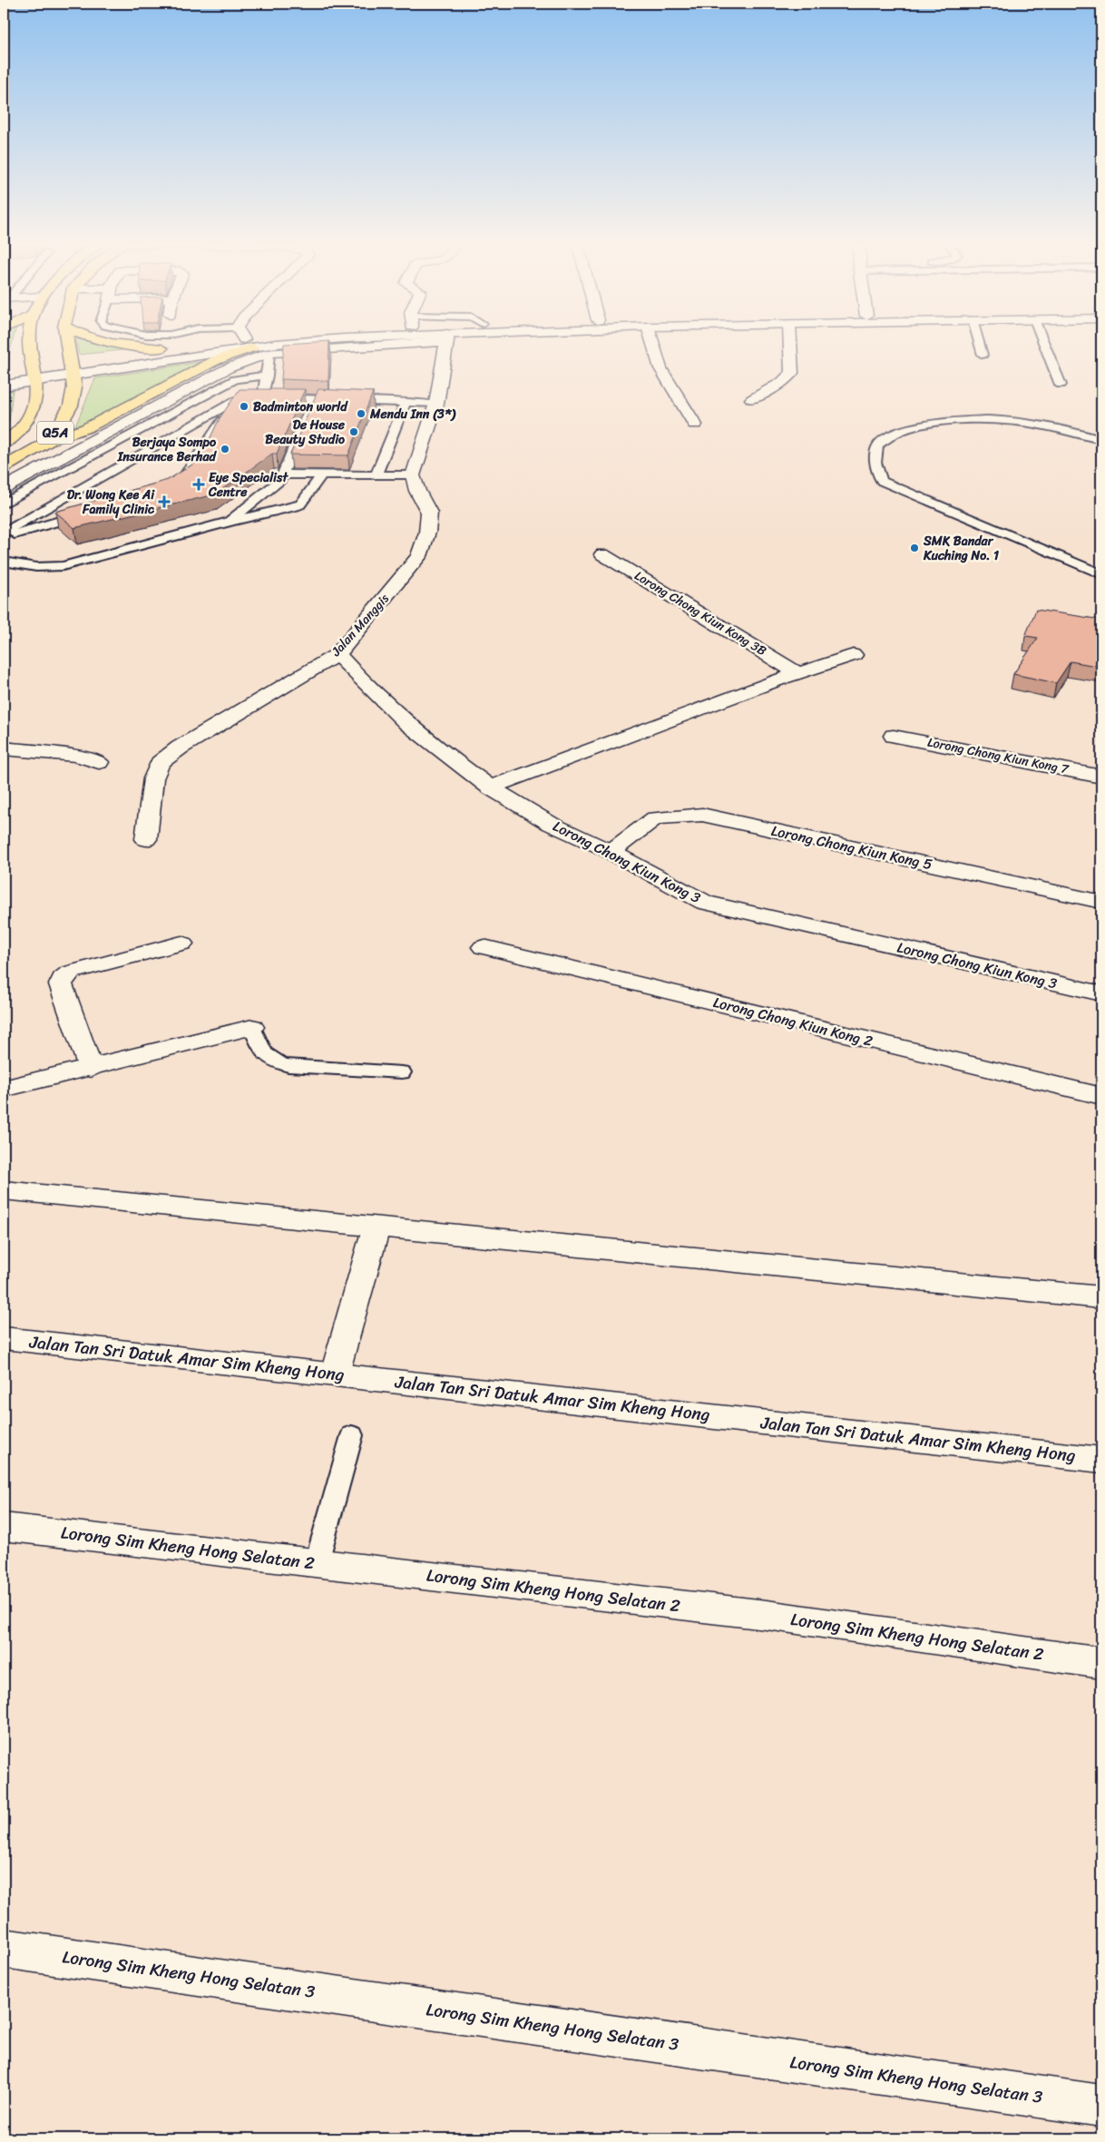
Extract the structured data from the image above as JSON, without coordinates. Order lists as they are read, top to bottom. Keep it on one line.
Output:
{"streets":{"main road":["Q5A"],"street":["Lorong Chong Kiun Kong 3B","Jalan Manggis","Lorong Chong Kiun Kong 7","Lorong Chong Kiun Kong 5","Lorong Chong Kiun Kong 3","Lorong Chong Kiun Kong 2","Jalan Tan Sri Datuk Amar Sim Kheng Hong","Lorong Sim Kheng Hong Selatan 2","Lorong Sim Kheng Hong Selatan 3"]},"crossings":[["Jalan Manggis","Lorong Chong Kiun Kong 3"],["Lorong Chong Kiun Kong 5","Lorong Chong Kiun Kong 3"]],"places":{"other":["Badminton world","Mendu Inn (3*)","De House Beauty Studio","Berjaya Sompo Insurance Berhad","SMK Bandar Kuching No. 1"],"health":["Eye Specialist Centre","Dr. Wong Kee Ai Family Clinic"]}}
